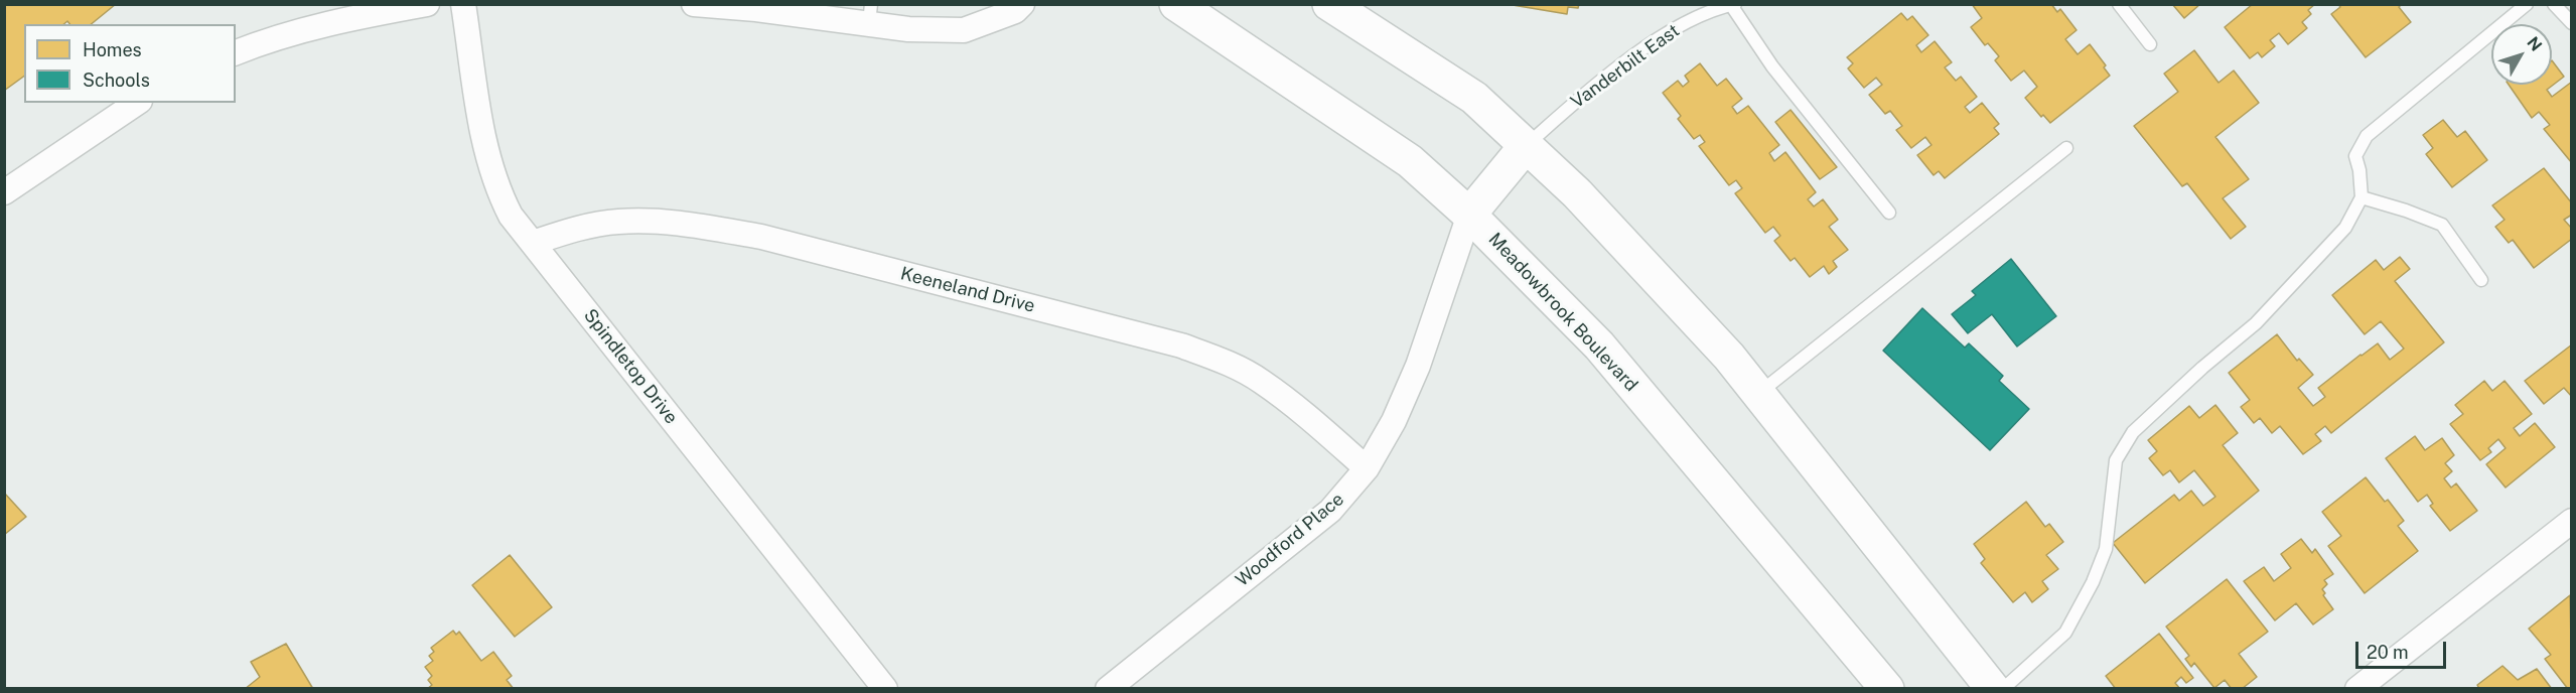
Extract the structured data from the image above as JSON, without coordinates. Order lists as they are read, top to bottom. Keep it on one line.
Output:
{"streets":{"main road":["Meadowbrook Boulevard"],"street":["Keeneland Drive","Spindletop Drive","Woodford Place"],"lane":["Vanderbilt East"]},"crossings":[["Keeneland Drive","Spindletop Drive"],["Keeneland Drive","Woodford Place"],["Meadowbrook Boulevard","Woodford Place"]],"legend":["Homes","Schools"],"scale_bar":"20 m","north":"top right"}
